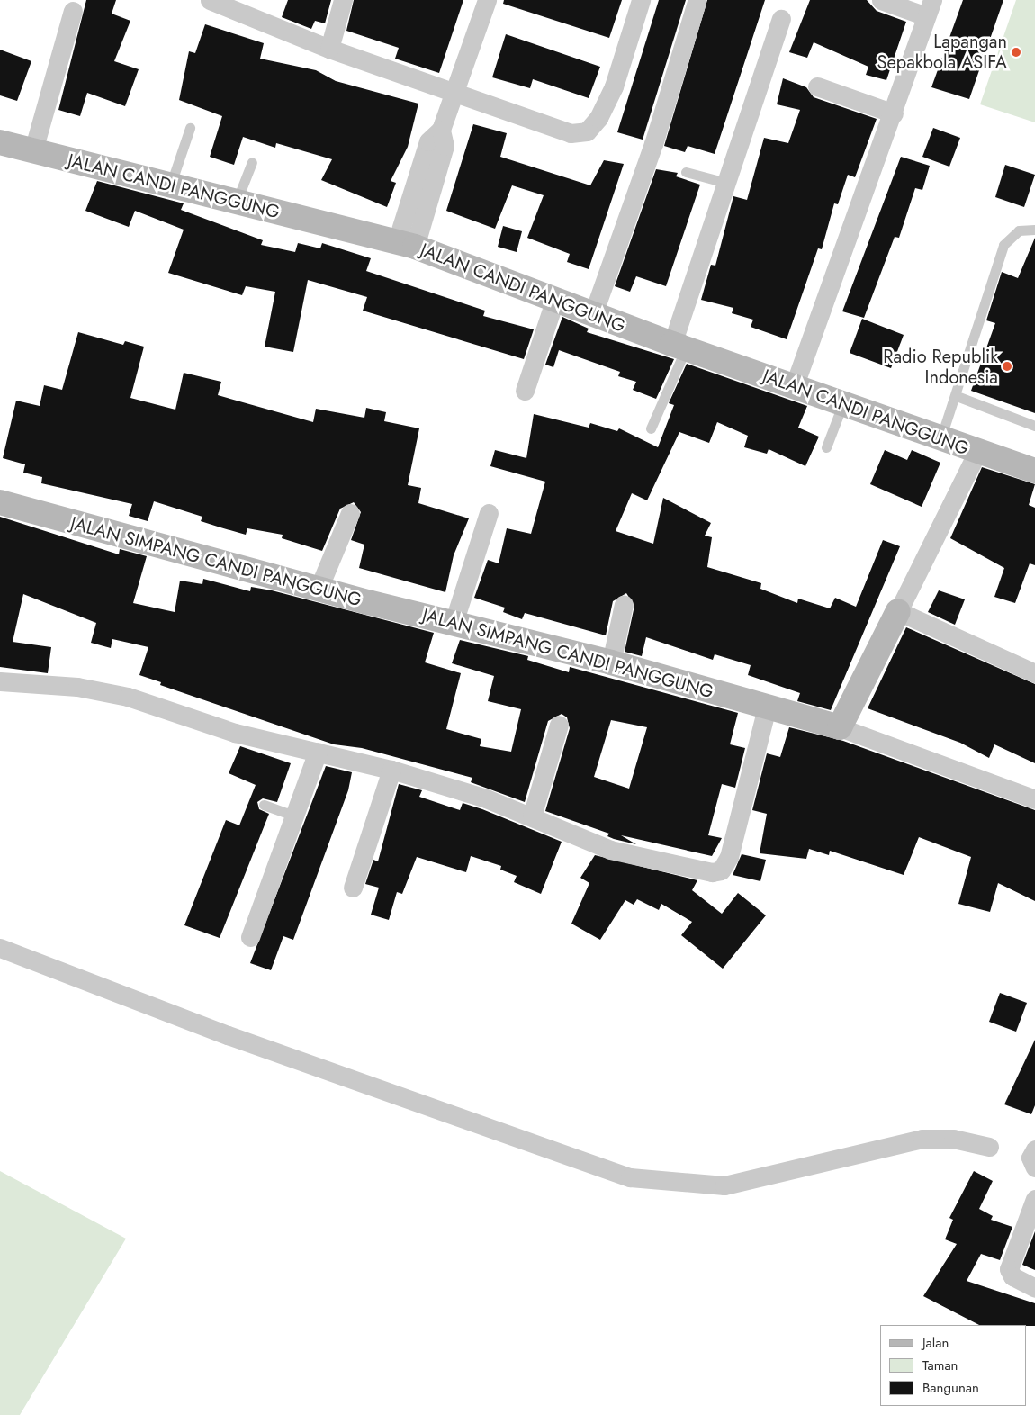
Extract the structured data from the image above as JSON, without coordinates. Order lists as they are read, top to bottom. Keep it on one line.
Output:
{"streets":{"main road":["JALAN CANDI PANGGUNG","JALAN SIMPANG CANDI PANGGUNG"]},"places":["Lapangan Sepakbola ASIFA","Radio Republik Indonesia"],"legend":["Jalan","Taman","Bangunan"]}
